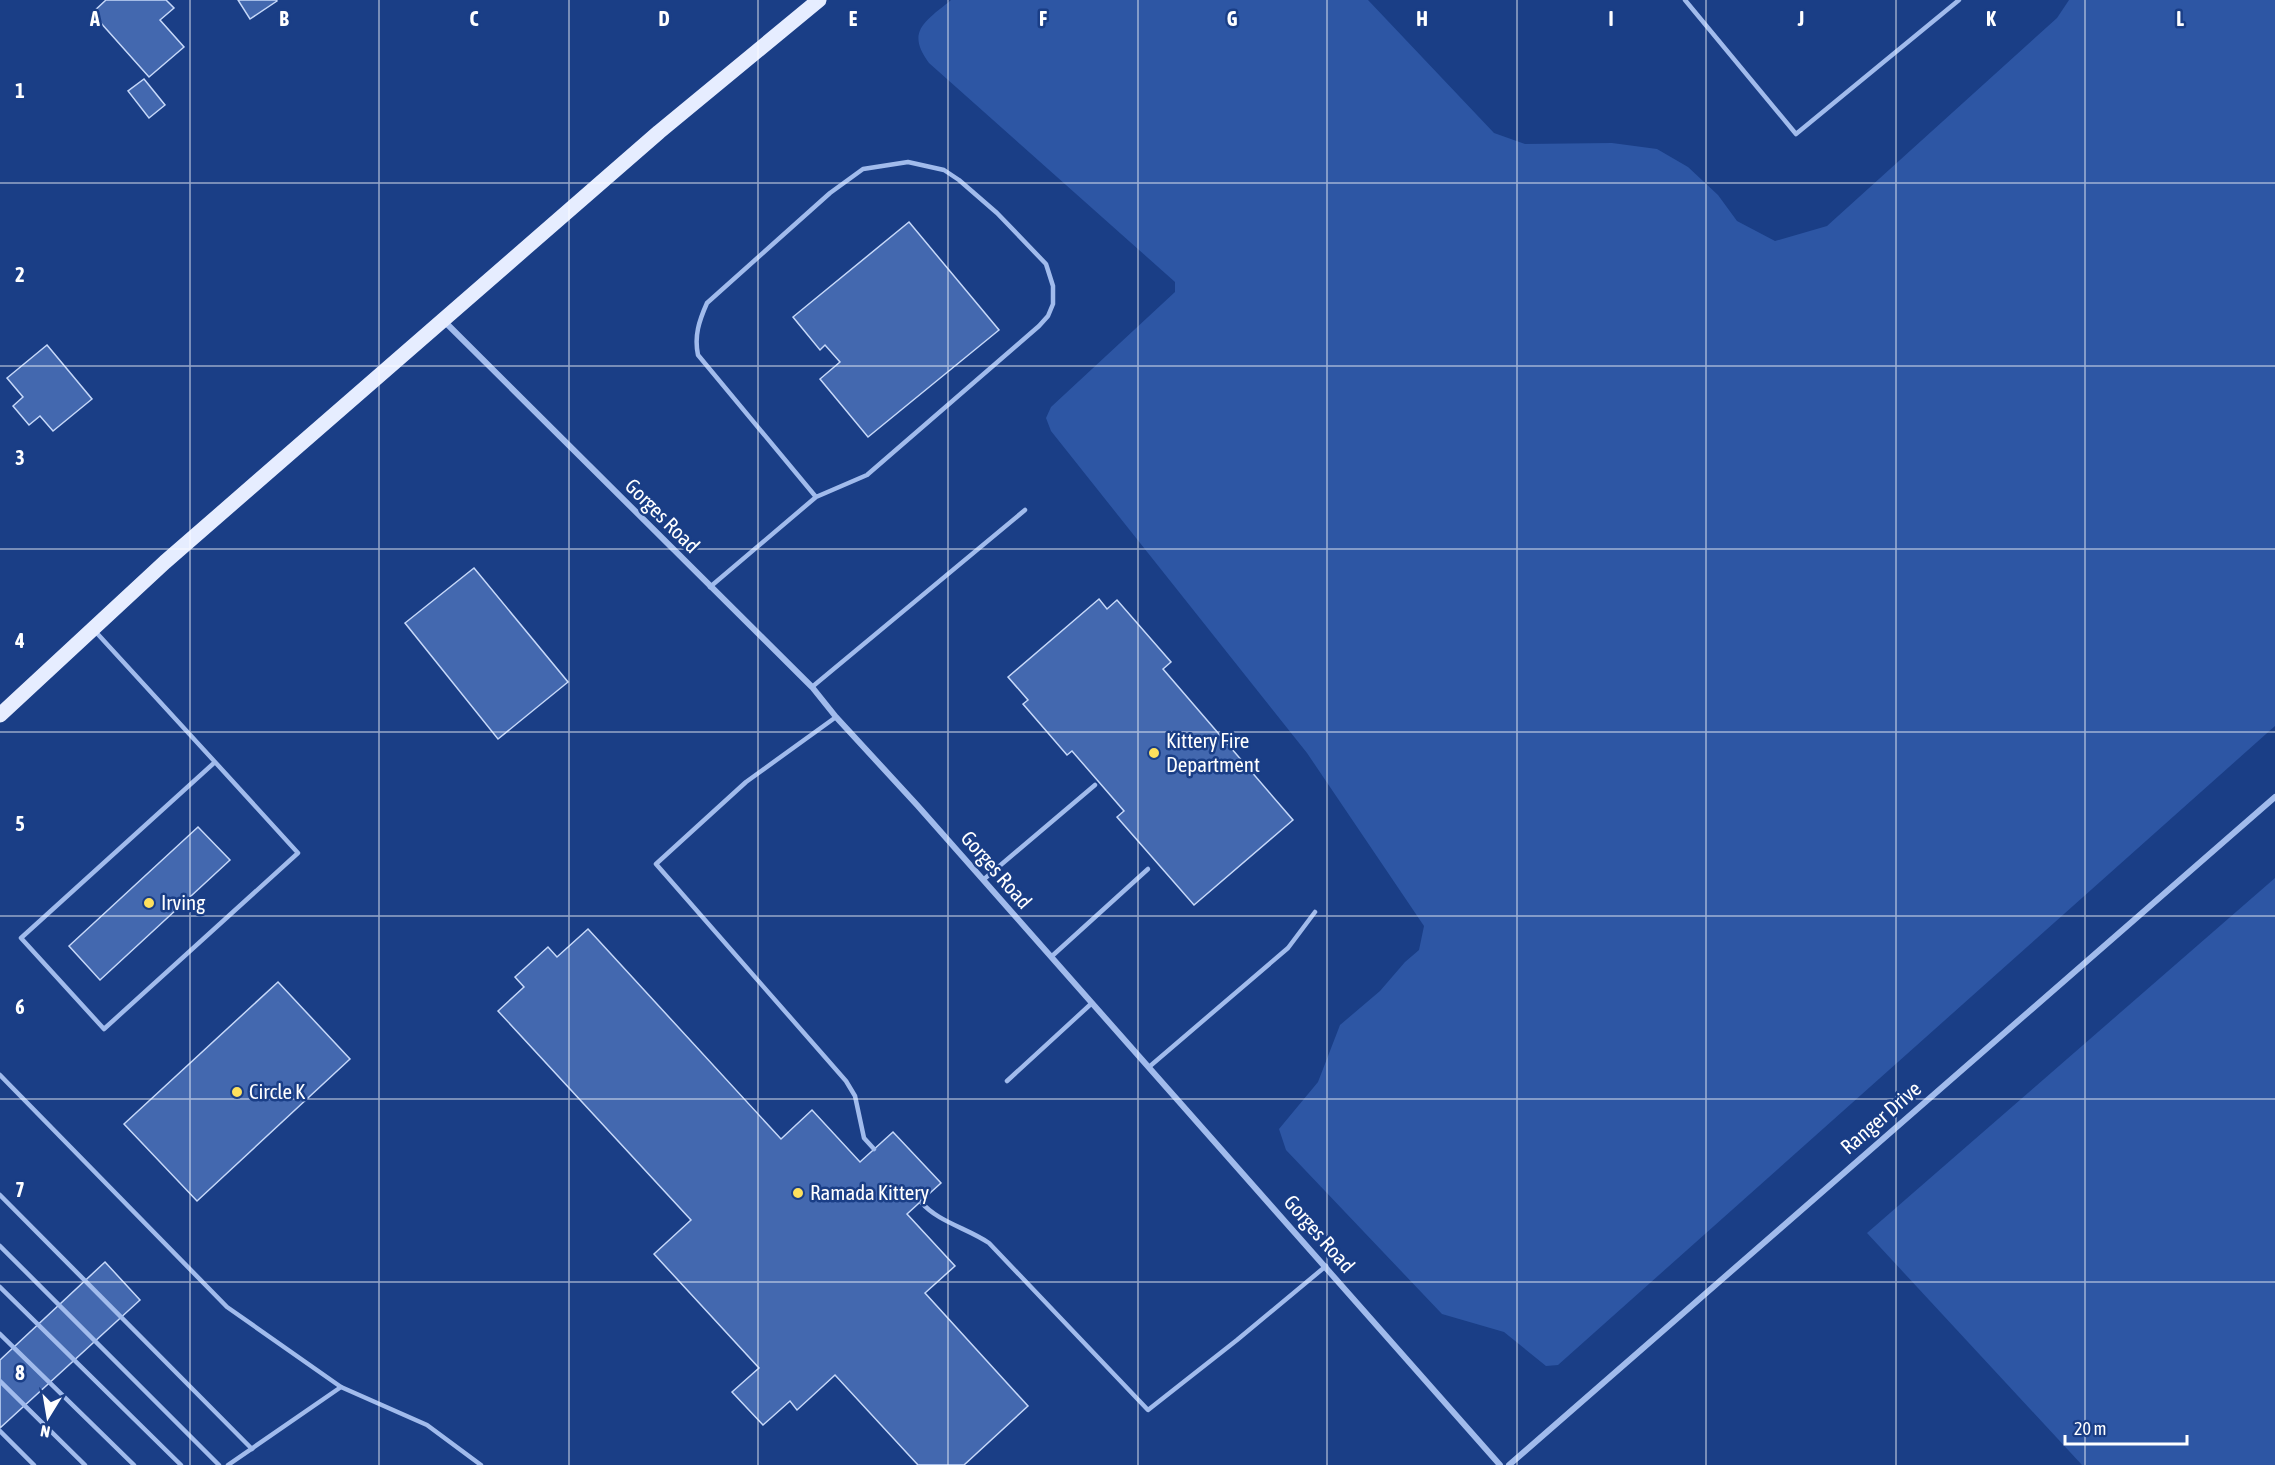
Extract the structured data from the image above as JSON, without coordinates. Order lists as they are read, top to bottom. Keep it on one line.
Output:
{"streets":{"street":["Gorges Road","Ranger Drive"]},"places":["Kittery Fire Department","Irving","Circle K","Ramada Kittery"],"scale_bar":"20 m","north":"bottom","grid":{"columns":["A","B","C","D","E","F","G","H","I","J","K","L"],"rows":["1","2","3","4","5","6","7","8"]}}
